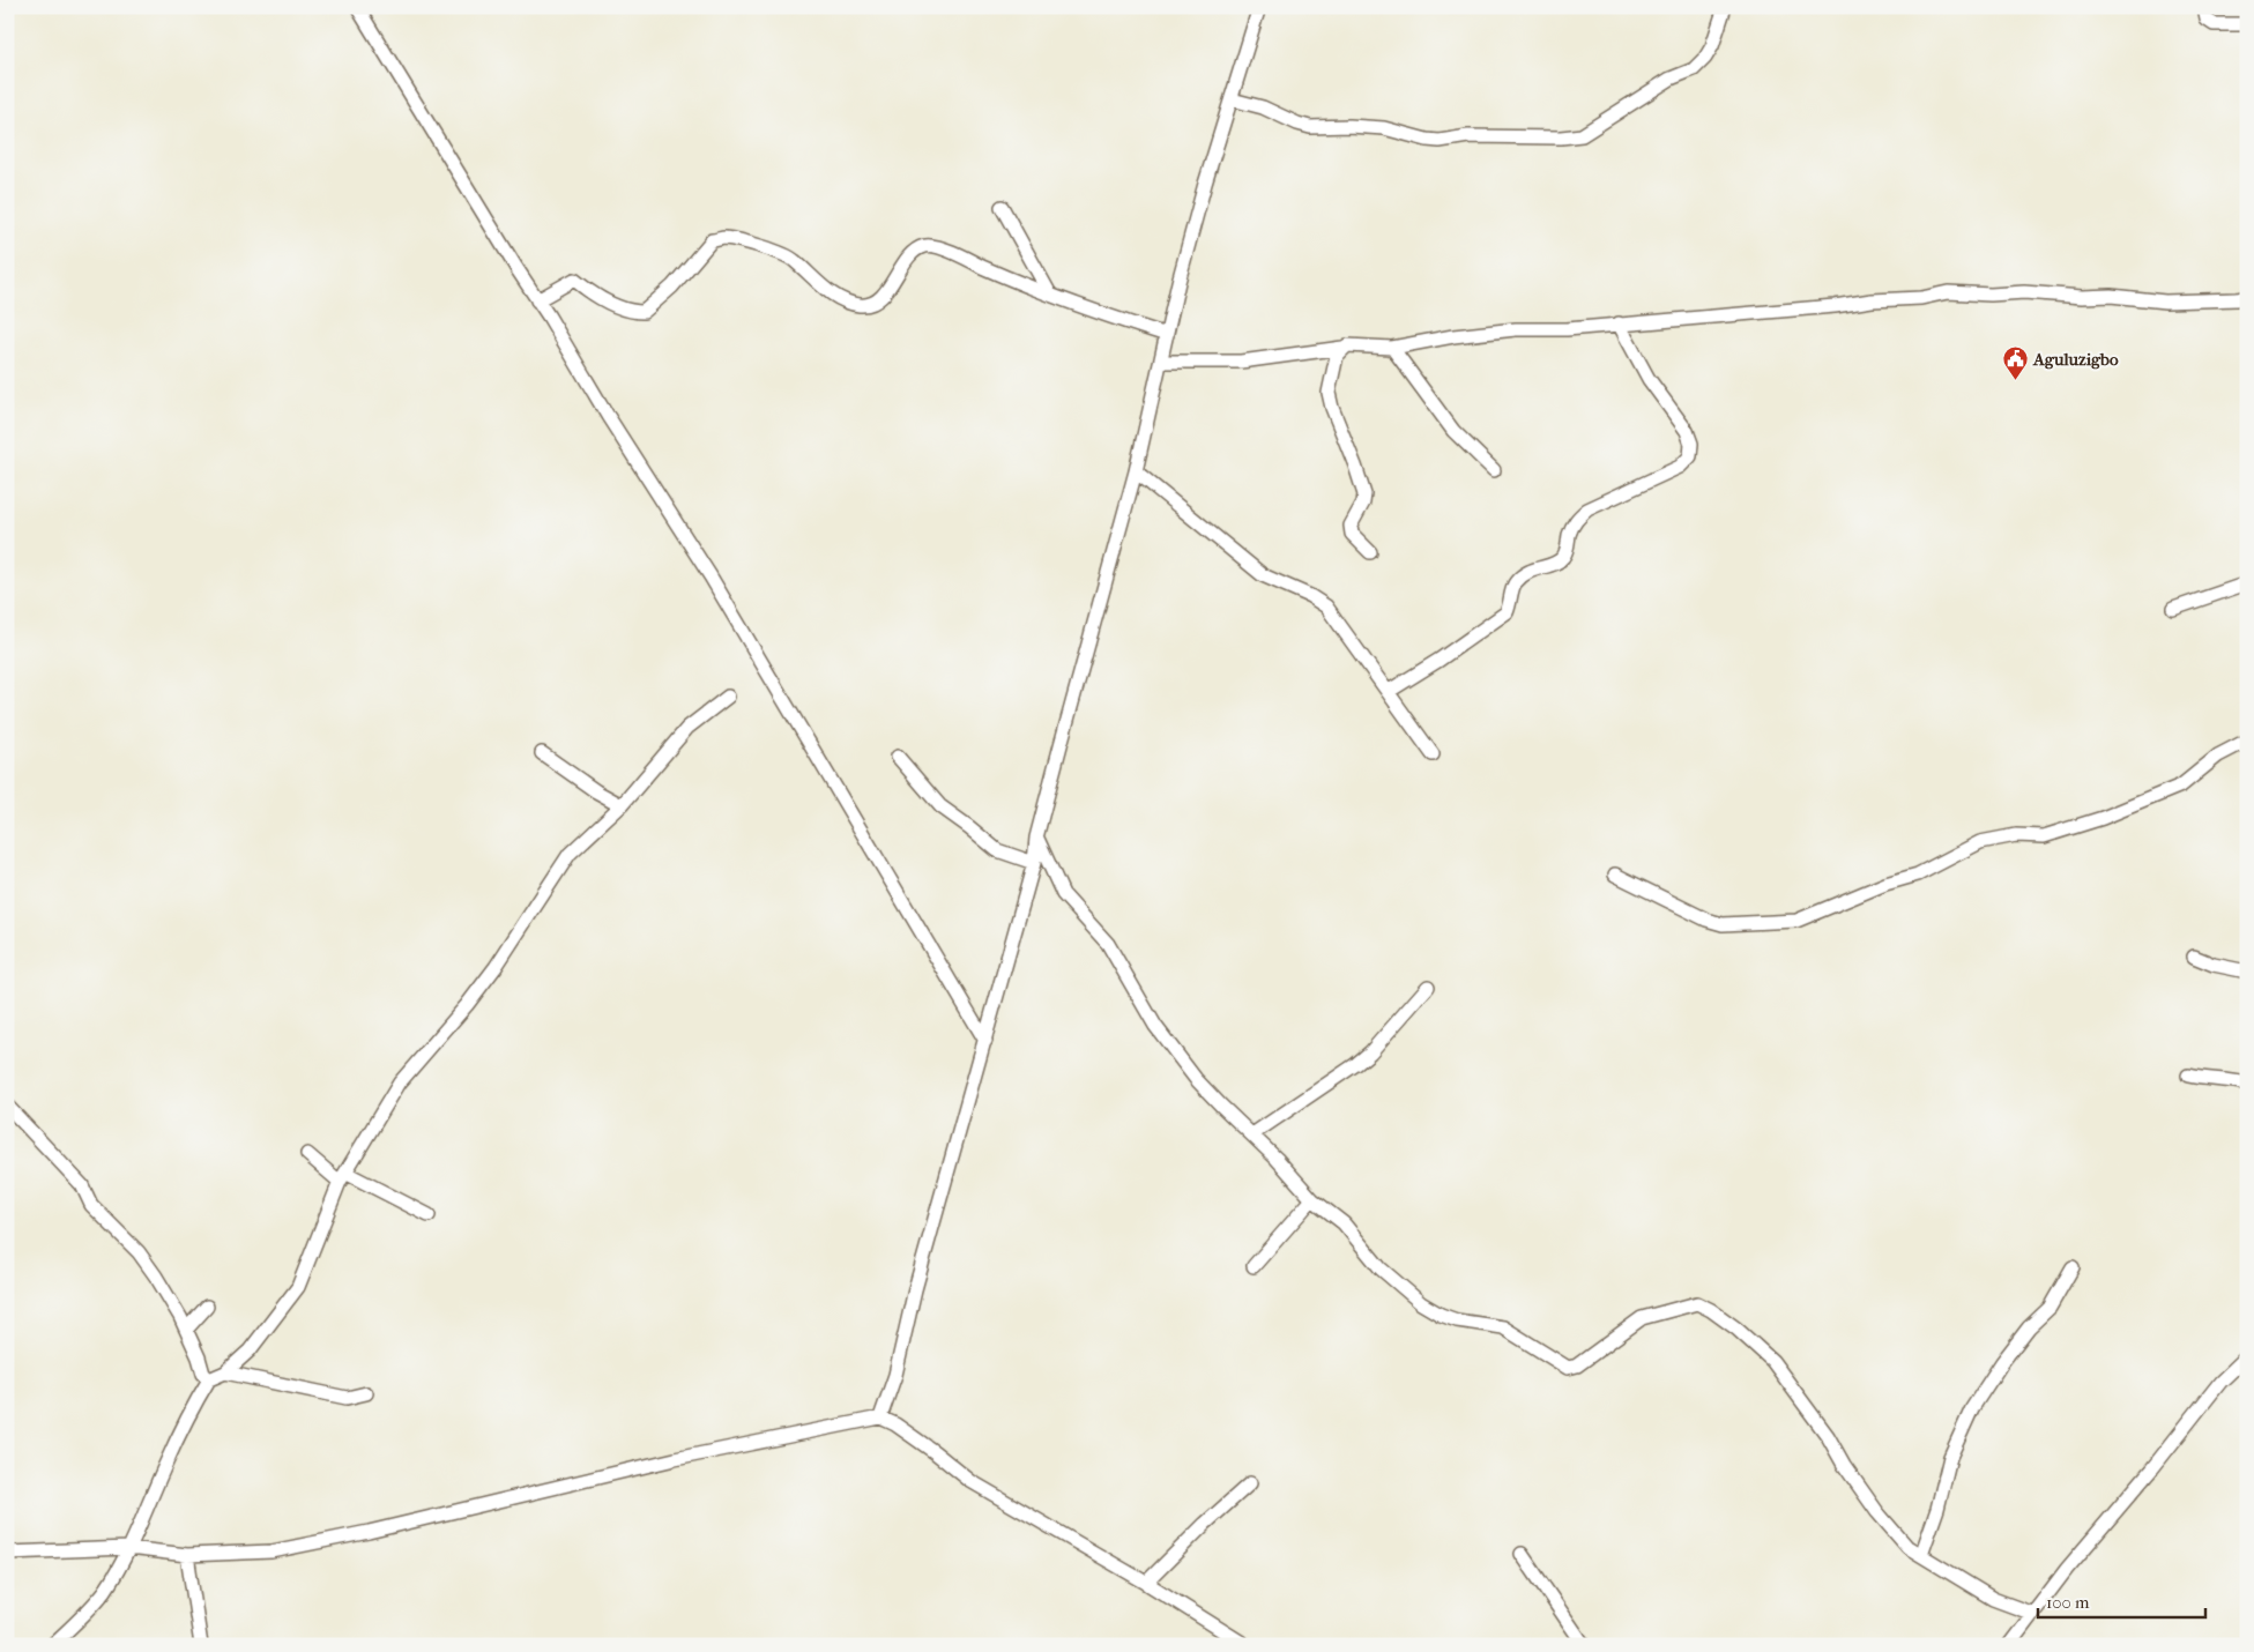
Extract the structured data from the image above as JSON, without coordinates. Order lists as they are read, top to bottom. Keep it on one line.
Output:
{"places":{"public building":["Aguluzigbo"]},"scale_bar":"100 m"}
